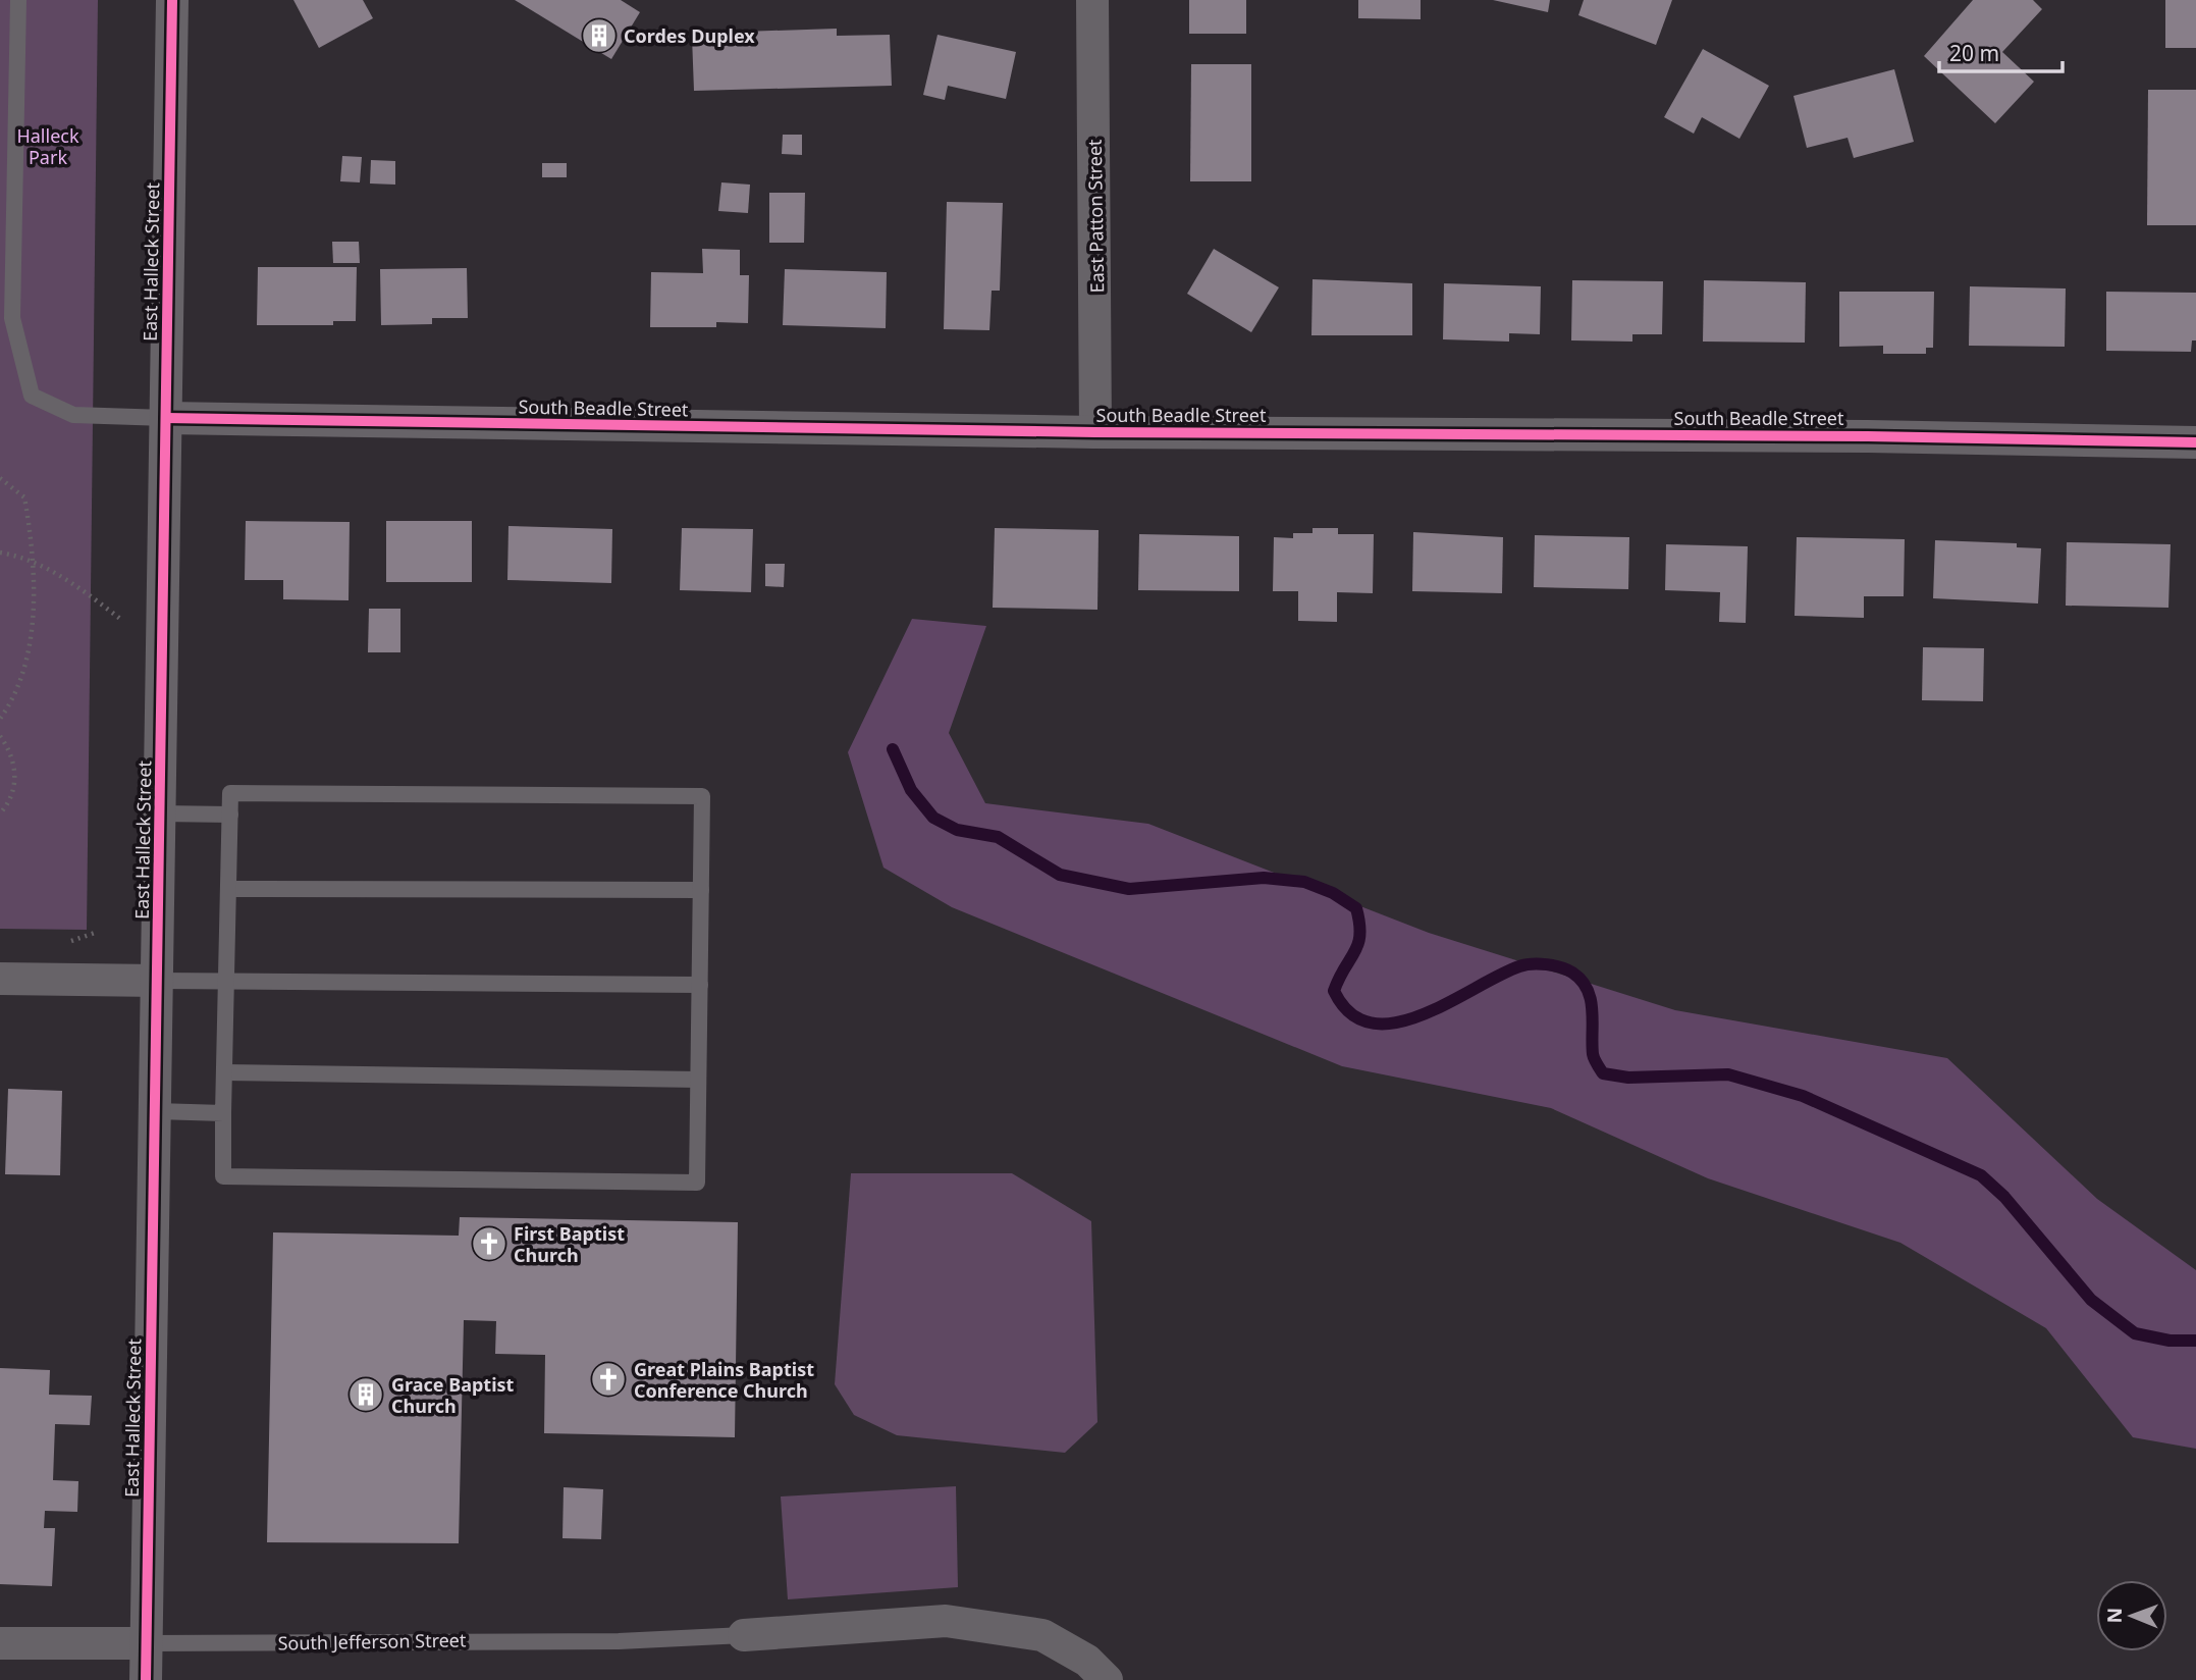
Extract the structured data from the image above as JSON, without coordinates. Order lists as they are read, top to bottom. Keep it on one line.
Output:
{"streets":{"street":["East Patton Street","East Halleck Street","South Beadle Street","South Jefferson Street"]},"crossings":[["East Patton Street","South Beadle Street"],["East Halleck Street","South Beadle Street"],["East Halleck Street","South Jefferson Street"]],"parks":["Halleck Park"],"places":{"building":["Cordes Duplex","Grace Baptist Church"],"church":["First Baptist Church","Great Plains Baptist Conference Church"]},"scale_bar":"20 m","north":"left"}
